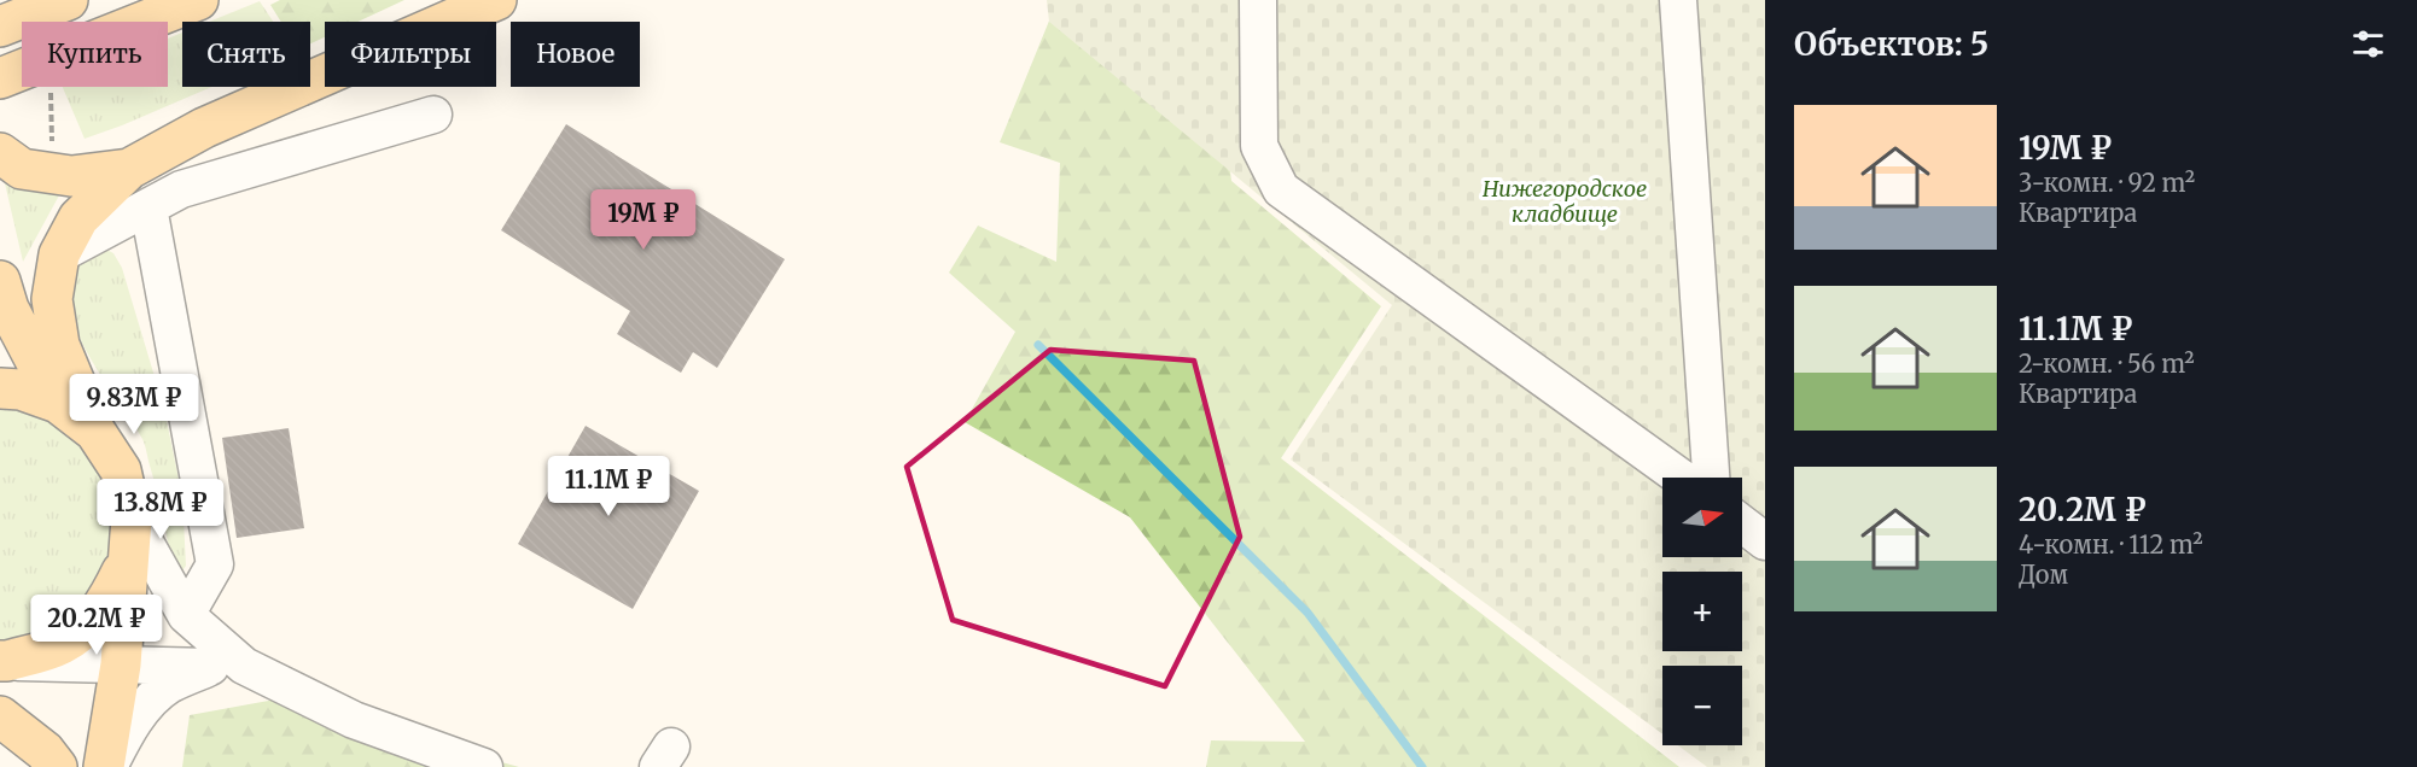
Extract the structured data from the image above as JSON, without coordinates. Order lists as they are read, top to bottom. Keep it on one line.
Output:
{"parks":["Нижегородское кладбище"],"north":"right","page":{"heading":"Объектов: 5","chip":["Купить","Снять","Фильтры","Новое"],"list":[{"name":"19M ₽","note":"3-комн. · 92 m² · Квартира"},{"name":"11.1M ₽","note":"2-комн. · 56 m² · Квартира"},{"name":"20.2M ₽","note":"4-комн. · 112 m² · Дом"}],"price":["19M ₽","9.83M ₽","11.1M ₽","13.8M ₽","20.2M ₽"],"map_buttons":["+","−"]}}
